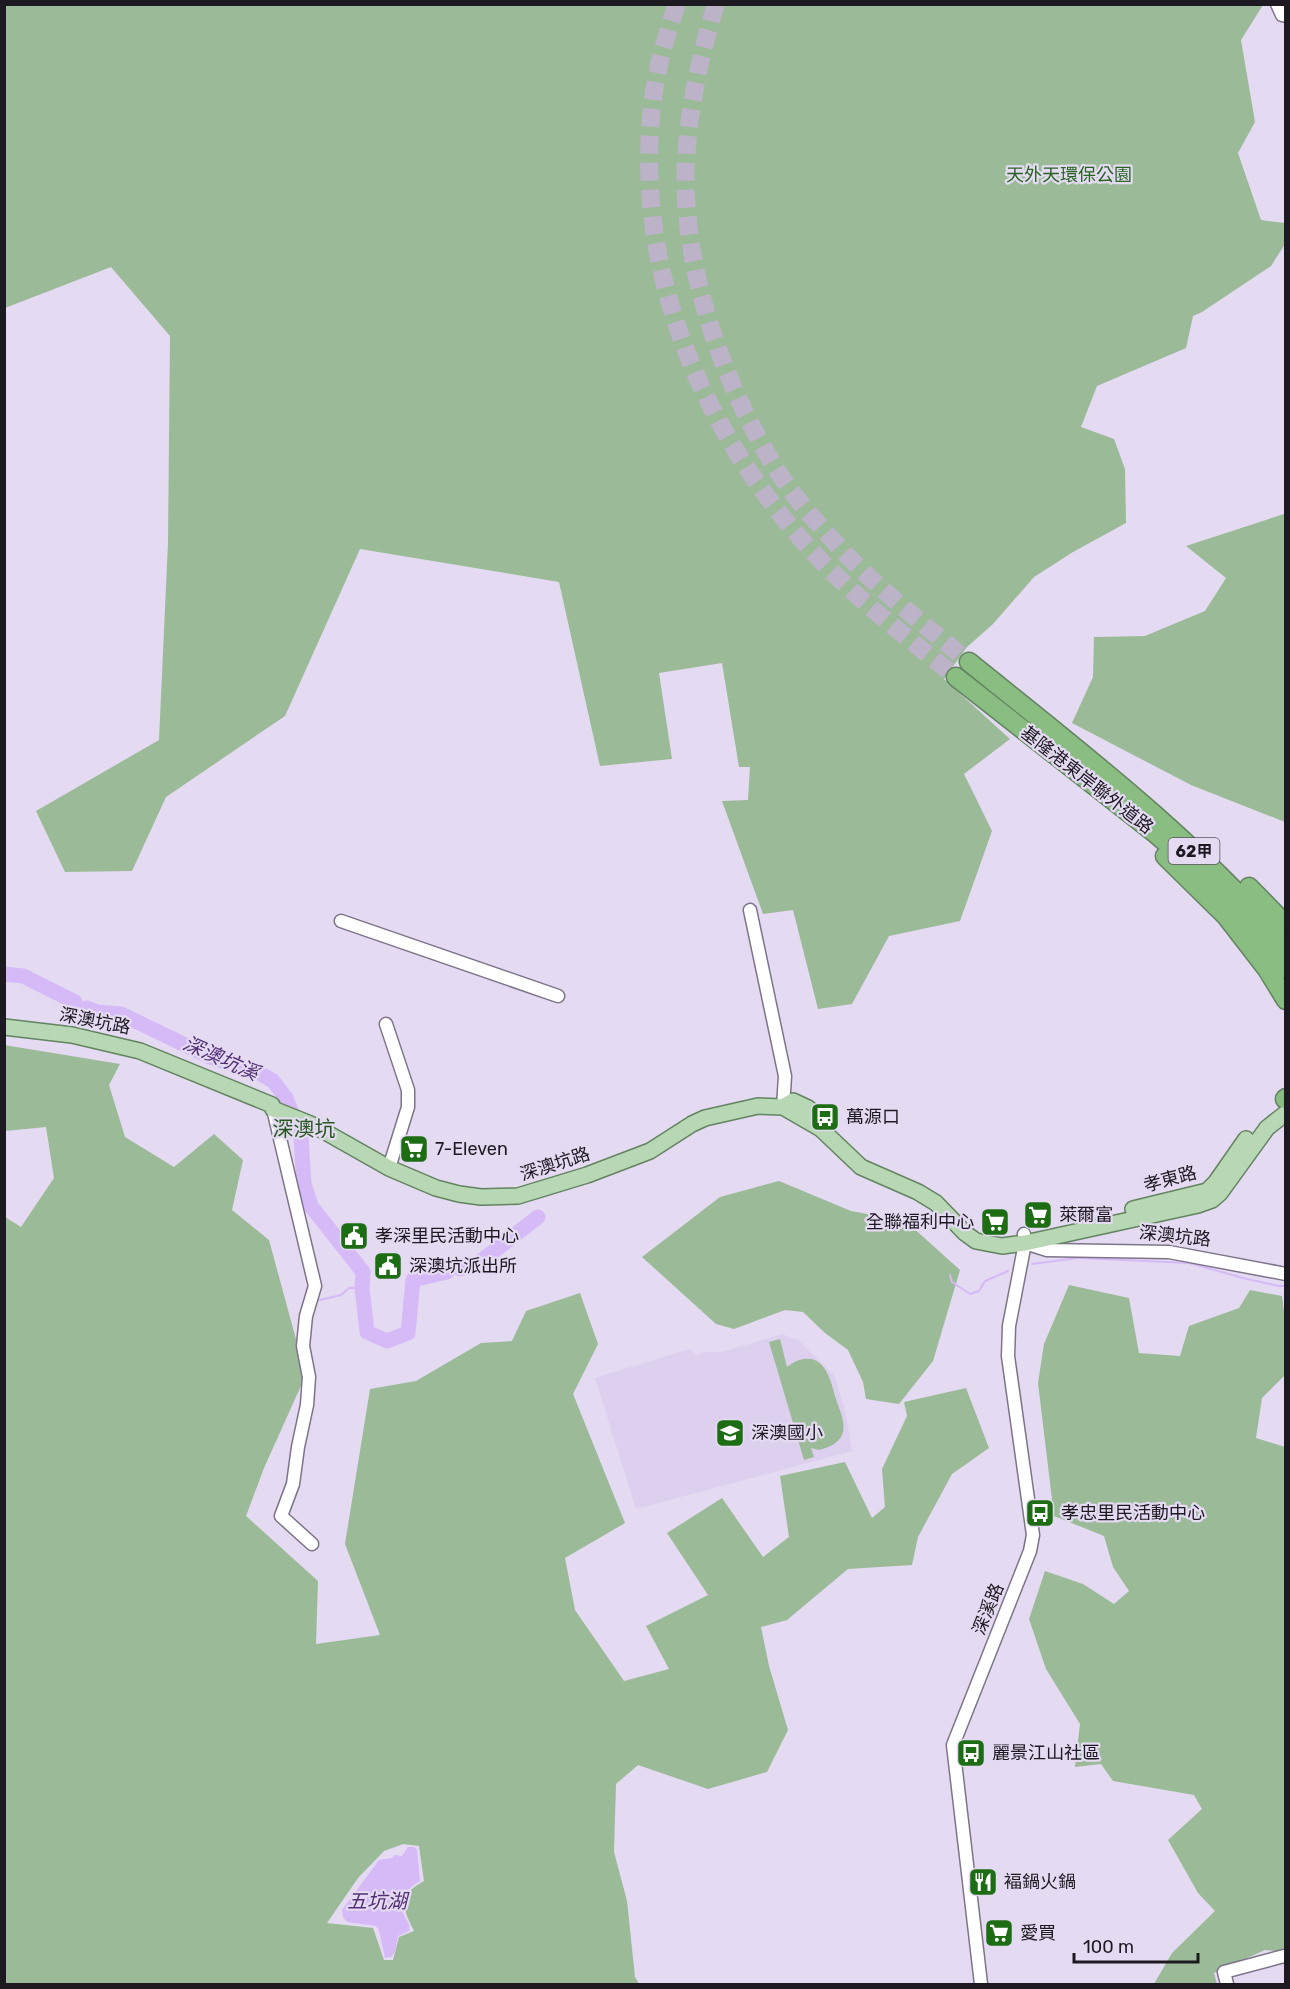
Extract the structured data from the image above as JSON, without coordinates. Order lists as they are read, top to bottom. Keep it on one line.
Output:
{"streets":{"highway":["基隆港東岸聯外道路","62甲"],"main road":["深澳坑路","孝東路"],"street":["深溪路"]},"crossings":[["深澳坑路","孝東路"],["深澳坑路","深溪路"],["孝東路","深溪路"]],"districts":["深澳坑"],"water":["深澳坑溪","五坑湖"],"parks":["天外天環保公園"],"places":{"bus stop":["萬源口","孝忠里民活動中心","麗景江山社區"],"supermarket":["7-Eleven","萊爾富","全聯福利中心","愛買"],"public building":["孝深里民活動中心","深澳坑派出所"],"school or university":["深澳國小"],"restaurant":["褔鍋火鍋"]},"scale_bar":"100 m"}
